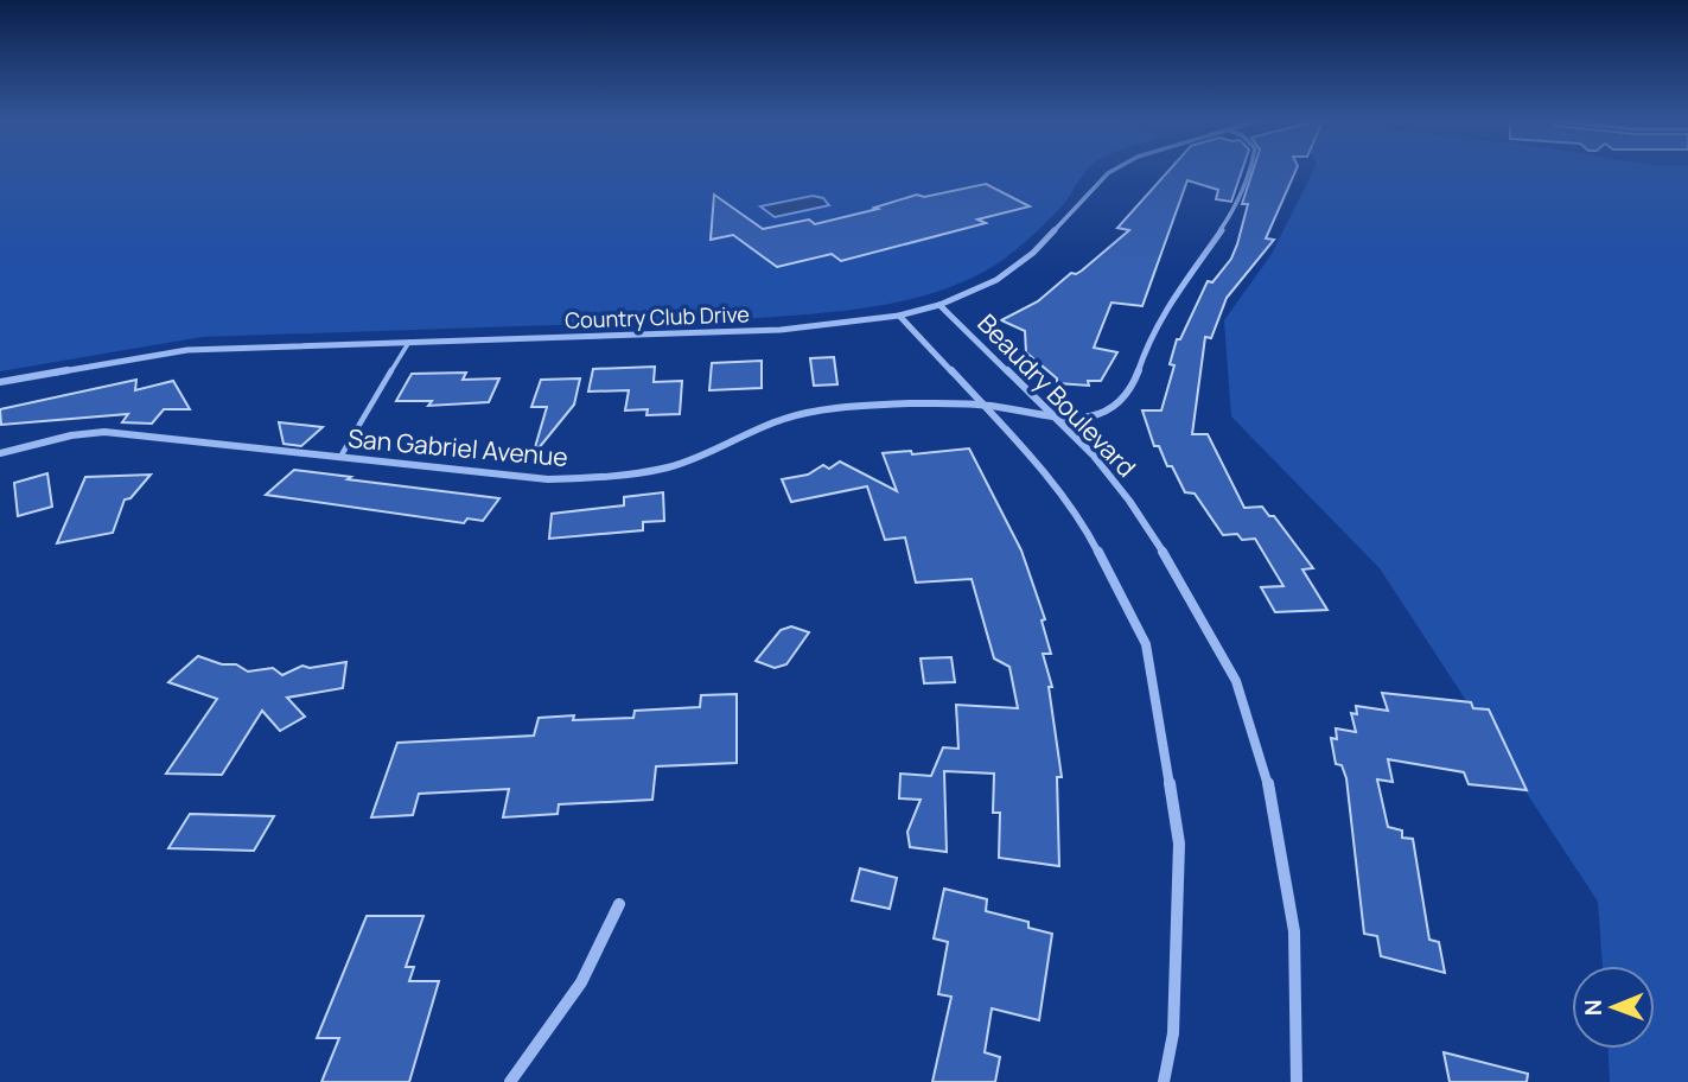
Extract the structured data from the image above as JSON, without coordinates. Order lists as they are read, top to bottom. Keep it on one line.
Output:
{"streets":{"street":["Country Club Drive","Beaudry Boulevard","San Gabriel Avenue"]},"crossings":[["Country Club Drive","Beaudry Boulevard"],["Beaudry Boulevard","San Gabriel Avenue"]],"north":"left"}
